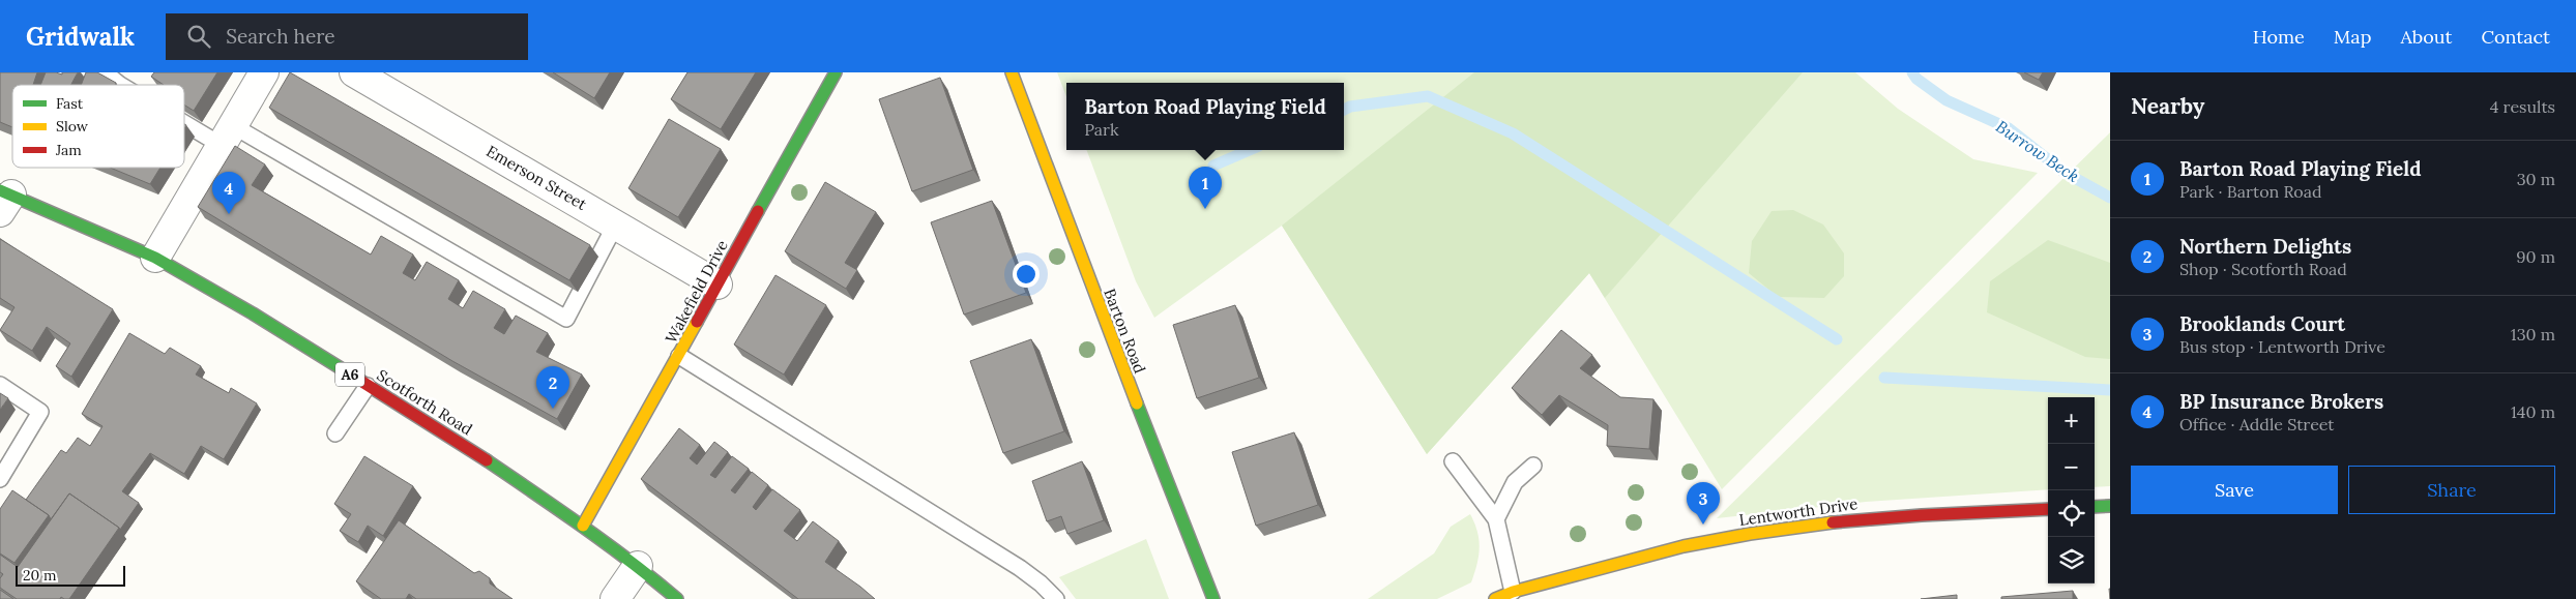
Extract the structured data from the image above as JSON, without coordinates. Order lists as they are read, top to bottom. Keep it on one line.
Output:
{"streets":{"street":["Emerson Street","Wakefield Drive","Barton Road","A6","Scotforth Road","Lentworth Drive"]},"crossings":[["Emerson Street","Wakefield Drive"],["Wakefield Drive","Scotforth Road"]],"water":["Burrow Beck"],"legend":["Fast","Slow","Jam"],"scale_bar":"20 m","page":{"header":"Gridwalk","search":"Search here","nav":["Home","Map","About","Contact"],"heading":["Nearby","4 results"],"popup":["Barton Road Playing Field","Park"],"list":[{"mark":"1","name":"Barton Road Playing Field","note":"Park · Barton Road","value":"30 m"},{"mark":"2","name":"Northern Delights","note":"Shop · Scotforth Road","value":"90 m"},{"mark":"3","name":"Brooklands Court","note":"Bus stop · Lentworth Drive","value":"130 m"},{"mark":"4","name":"BP Insurance Brokers","note":"Office · Addle Street","value":"140 m"}],"pins":["1","4","2","3"],"map_buttons":["+","−"],"buttons":["Save","Share"],"scale":"20 m"}}
